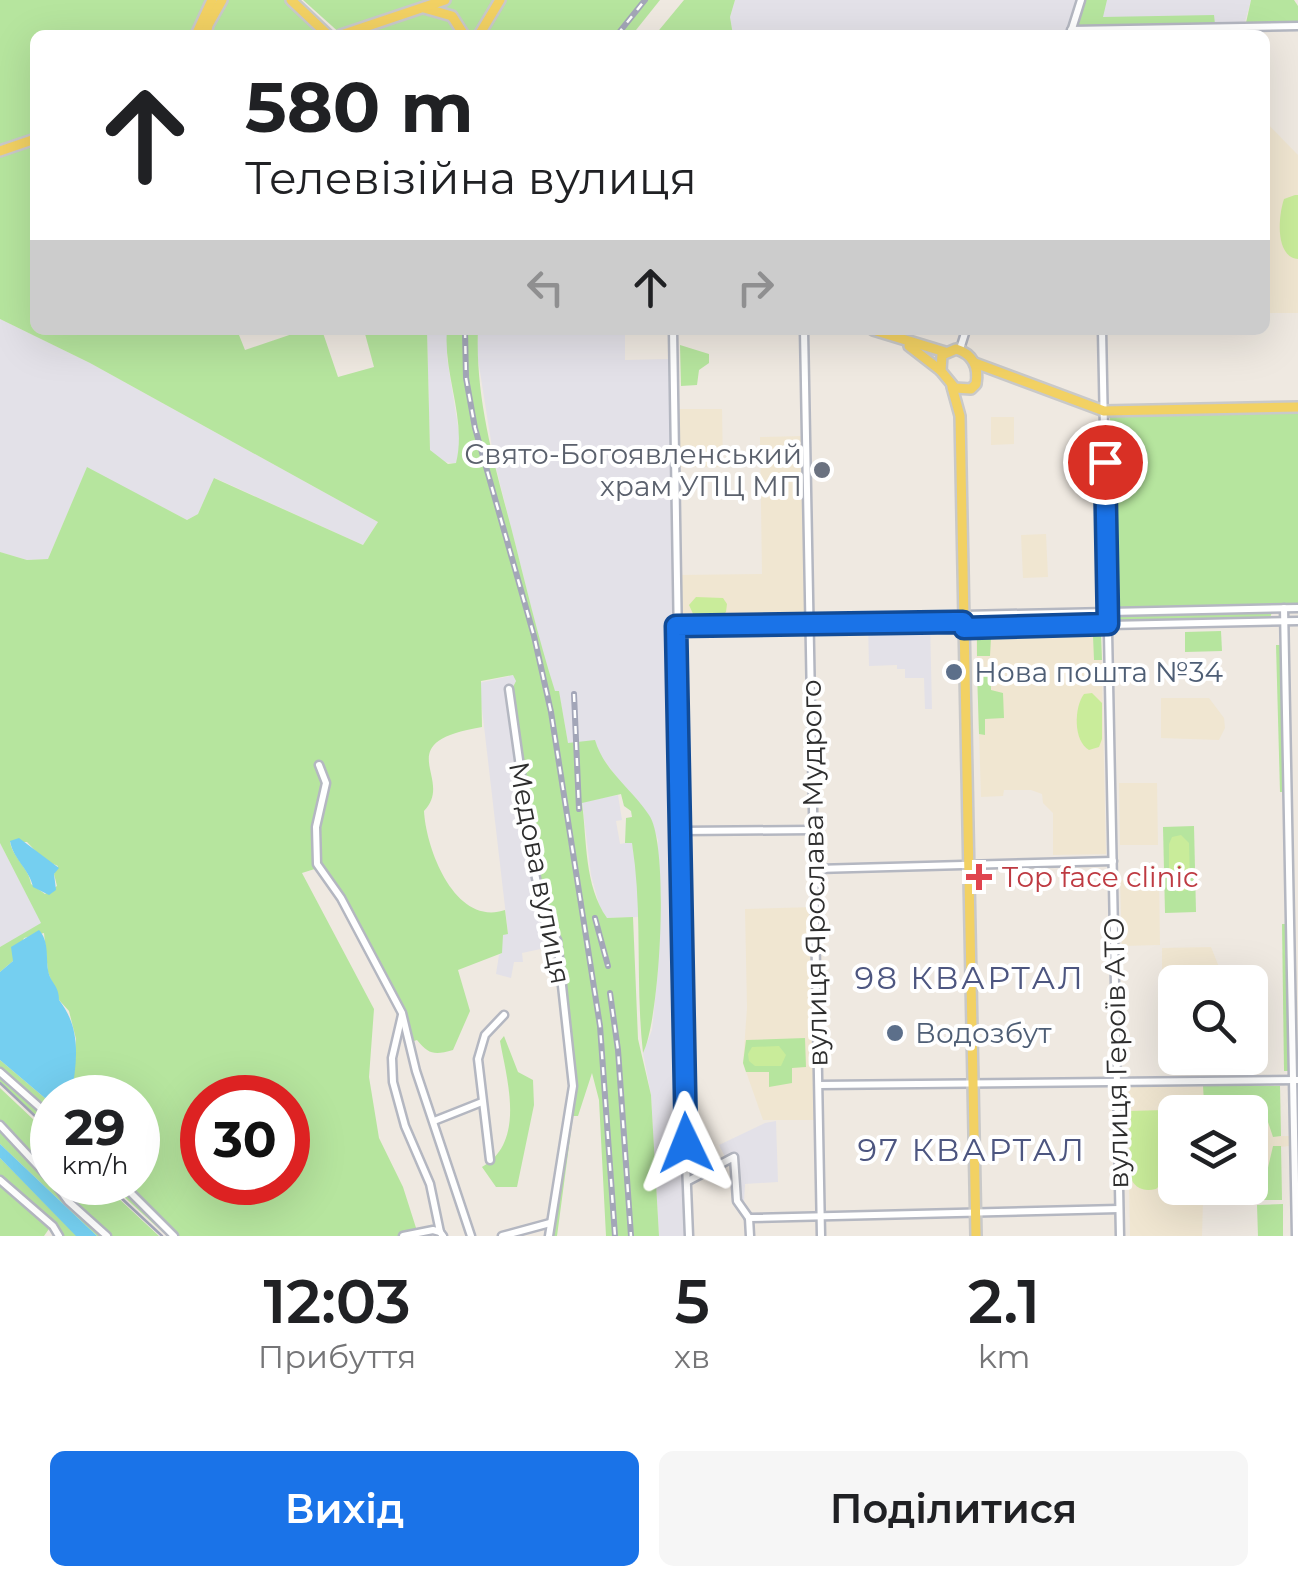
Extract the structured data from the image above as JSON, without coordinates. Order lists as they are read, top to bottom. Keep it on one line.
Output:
{"streets":{"street":["Медова вулиця","вулиця Ярослава Мудрого","вулиця Героїв АТО"]},"districts":["98 КВАРТАЛ","97 КВАРТАЛ"],"places":{"other":["Свято-Богоявленський храм УПЦ МП","Нова пошта №34","Водозбут"],"health":["Top face clinic"]},"page":{"turn":["580 m","Телевізійна вулиця"],"speed":"29 km/h","limit":"30","eta":["12:03","Прибуття","5","хв","2.1","km"],"buttons":["Вихід","Поділитися"]}}
